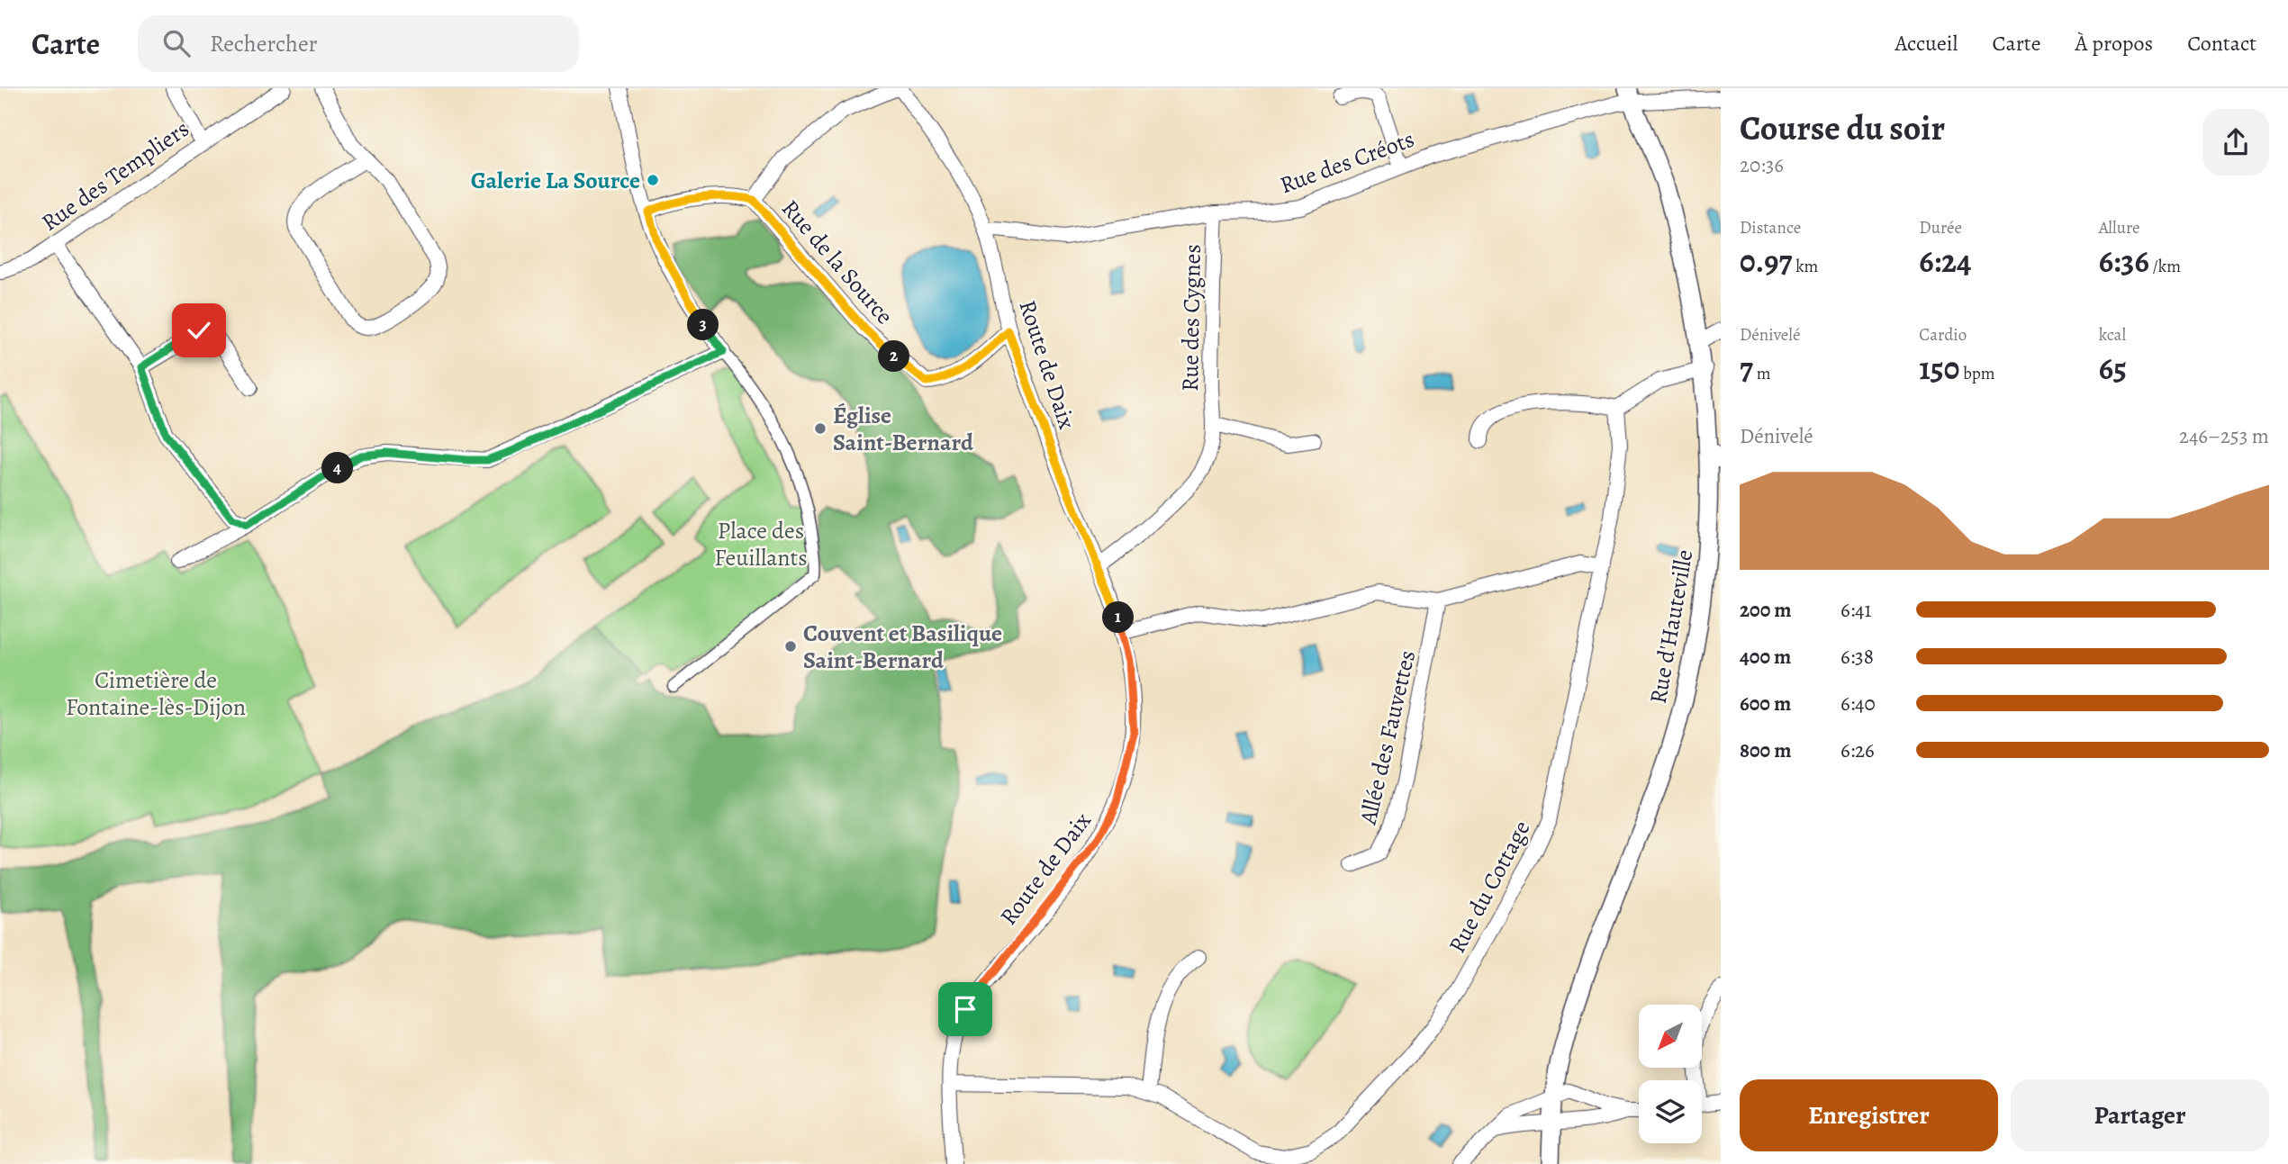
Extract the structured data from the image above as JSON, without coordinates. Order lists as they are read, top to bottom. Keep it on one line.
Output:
{"streets":{"street":["Rue des Créots","Rue des Templiers","Rue de la Source","Rue des Cygnes","Route de Daix","Rue d'Hauteville","Allée des Fauvettes","Rue du Cottage"]},"crossings":[["Rue des Créots","Rue des Cygnes"],["Rue des Créots","Route de Daix"],["Rue des Créots","Rue d'Hauteville"],["Rue de la Source","Route de Daix"],["Rue des Cygnes","Route de Daix"],["Route de Daix","Rue du Cottage"]],"parks":["Place des Feuillants","Cimetière de Fontaine-lès-Dijon"],"places":["Galerie La Source","Église Saint-Bernard","Couvent et Basilique Saint-Bernard"],"north":"bottom left","page":{"header":"Carte","search":"Rechercher","nav":["Accueil","Carte","À propos","Contact"],"heading":["Course du soir","20:36"],"stats":[["Distance","0.97 km"],["Durée","6:24"],["Allure","6:36 /km"],["Dénivelé","7 m"],["Cardio","150 bpm"],["kcal","65"]],"pins":["3","2","4","1"],"chart":["Dénivelé","246–253 m"],"list":[{"name":"200 m","note":"6:41"},{"name":"400 m","note":"6:38"},{"name":"600 m","note":"6:40"},{"name":"800 m","note":"6:26"}],"buttons":["Enregistrer","Partager"]}}
